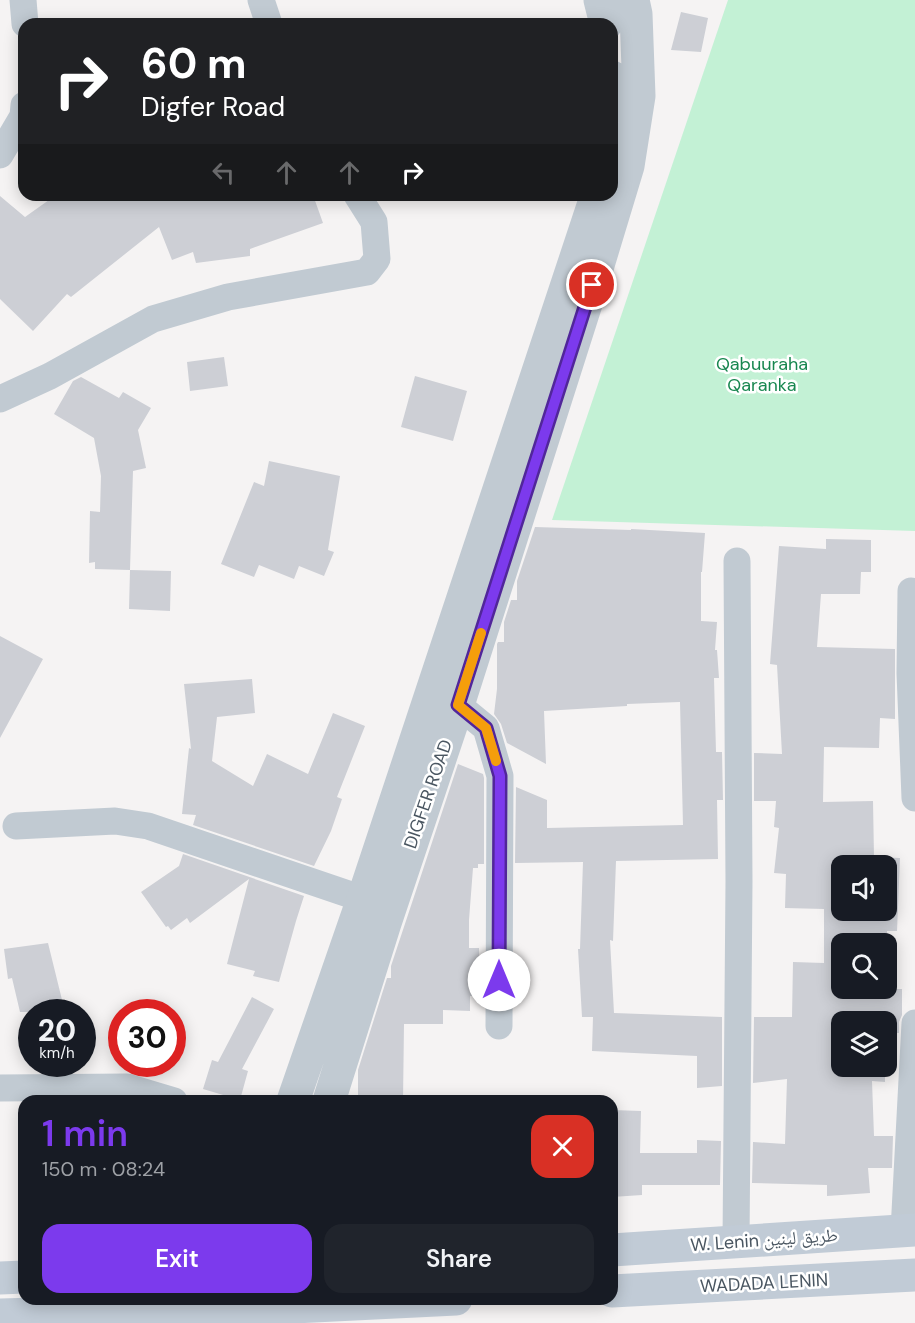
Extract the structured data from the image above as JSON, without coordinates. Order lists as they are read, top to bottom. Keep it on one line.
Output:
{"streets":{"main road":["W. Lenin طريق لينين","WADADA LENIN"],"street":["DIGFER ROAD"]},"parks":["Qabuuraha Qaranka"],"page":{"turn":["60 m","Digfer Road"],"speed":"20 km/h","limit":"30","heading":["1 min","150 m · 08:24"],"buttons":["Exit","Share"]}}
